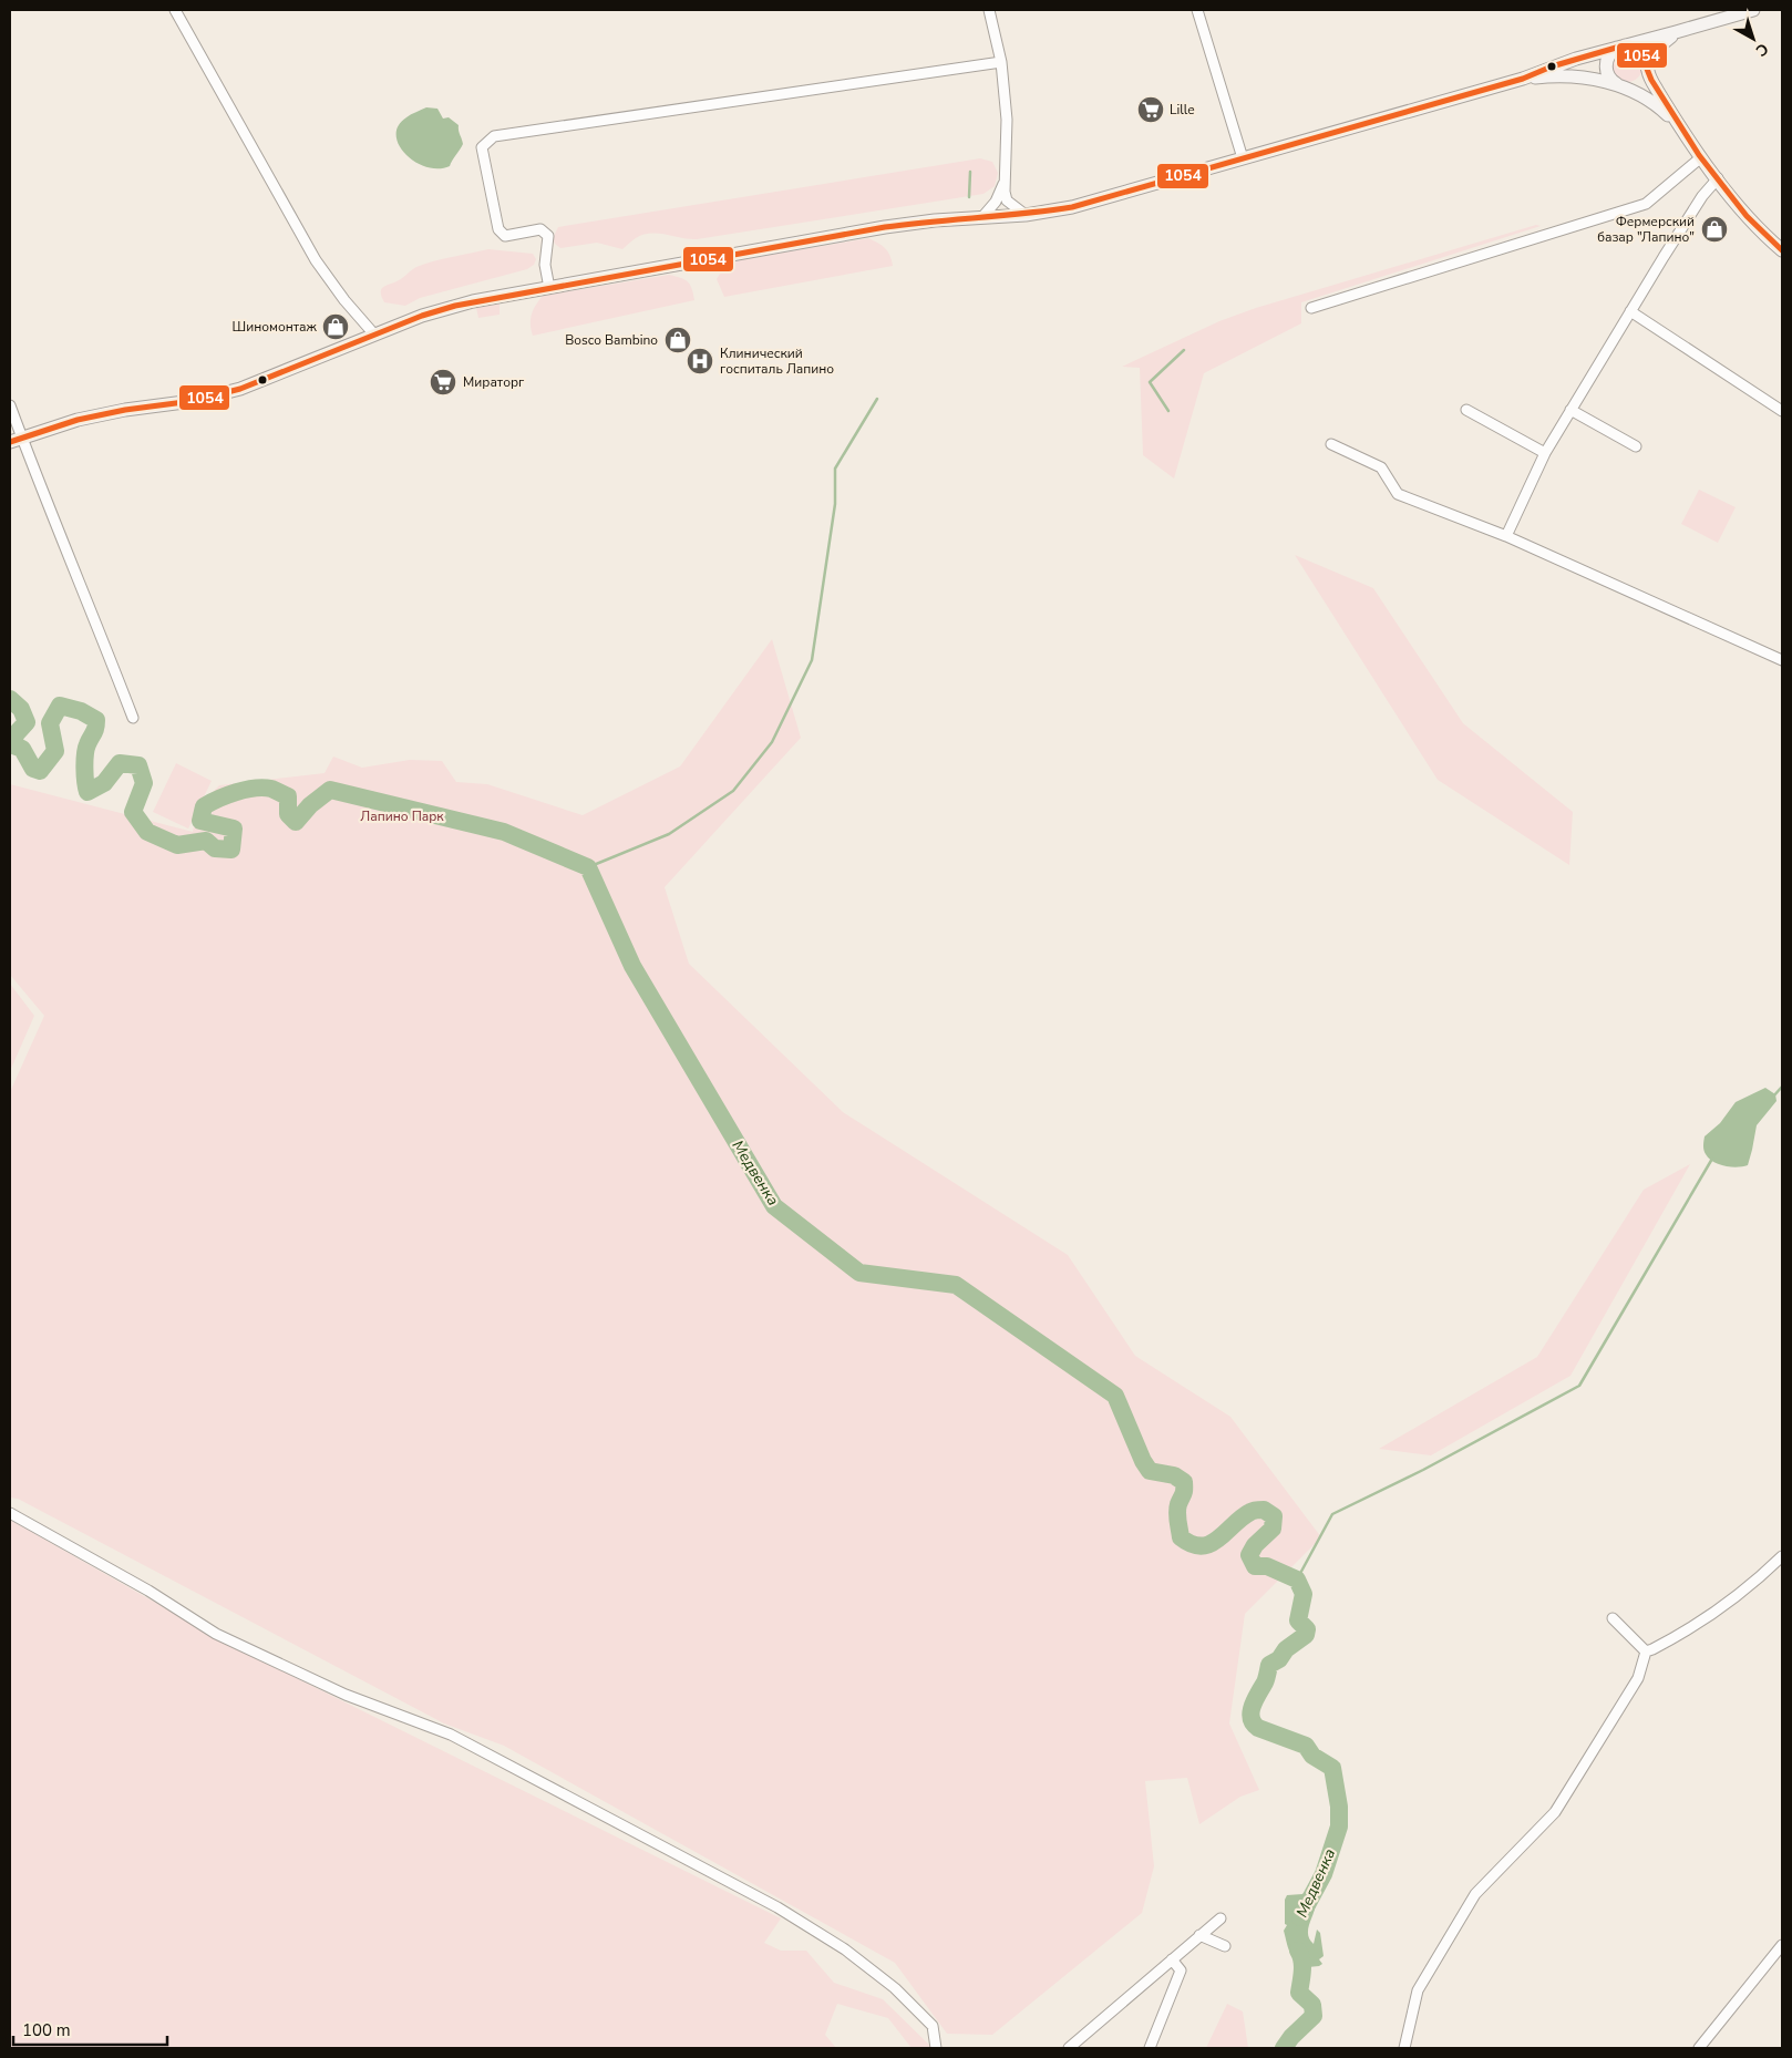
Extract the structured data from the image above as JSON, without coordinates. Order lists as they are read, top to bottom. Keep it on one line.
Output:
{"water":["Медвенка"],"parks":["Лапино Парк"],"places":{"supermarket":["Lille","Мираторг"],"shop":["Фермерский базар \"Лапино\"","Шиномонтаж","Bosco Bambino"],"hospital":["Клинический госпиталь Лапино"]},"lines":["transit line 1054"],"scale_bar":"100 m","north":"bottom right"}
